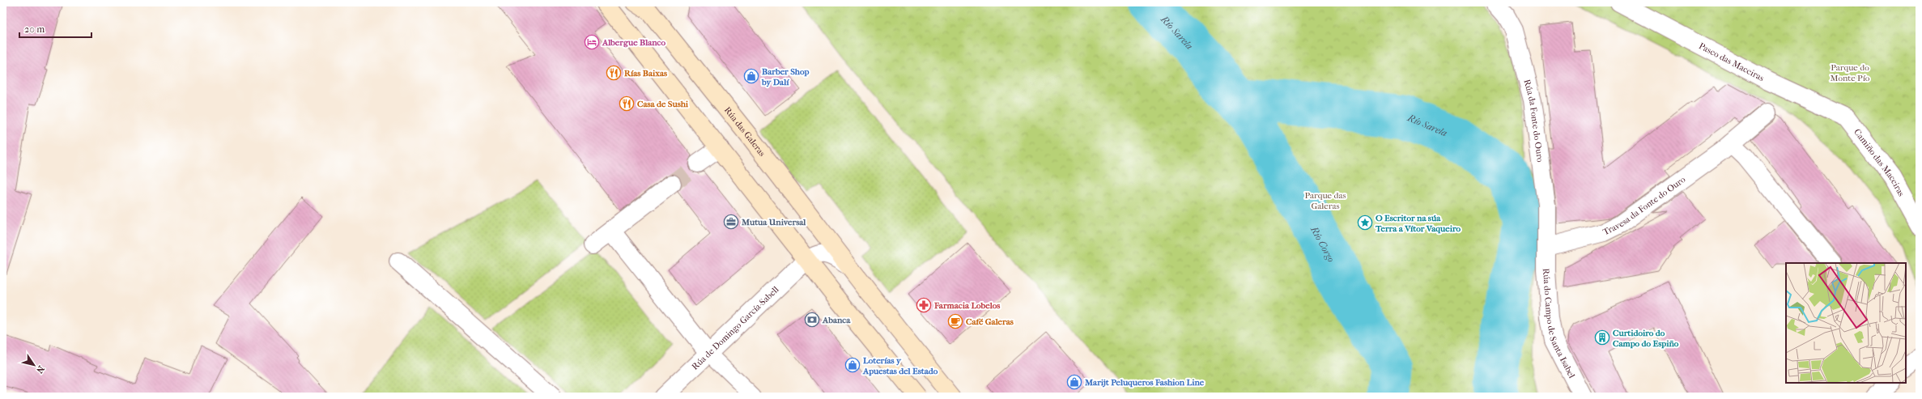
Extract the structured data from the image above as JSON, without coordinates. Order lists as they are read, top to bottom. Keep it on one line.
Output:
{"streets":{"main road":["Rúa das Galeras"],"street":["Paseo das Maceiras","Rúa da Fonte do Ouro","Camiño das Maceiras","Travesa da Fonte do Ouro","Rúa do Campo de Santa Isabel","Rúa de Domingo García-Sabell"]},"crossings":[["Paseo das Maceiras","Camiño das Maceiras"],["Rúa da Fonte do Ouro","Travesa da Fonte do Ouro"],["Rúa da Fonte do Ouro","Rúa do Campo de Santa Isabel"],["Rúa das Galeras","Rúa de Domingo García-Sabell"],["Travesa da Fonte do Ouro","Rúa do Campo de Santa Isabel"]],"water":["Río Sarela","Río Corgo"],"parks":["Parque do Monte Pío","Parque das Galeras"],"places":{"hotel":["Albergue Blanco"],"restaurant":["Rías Baixas","Casa de Sushi"],"shop":["Barber Shop by Dalí","Loterías y Apuestas del Estado","Marijt Peluqueros Fashion Line"],"office":["Mutua Universal"],"place":["O Escritor na súa Terra a Vítor Vaqueiro"],"pharmacy":["Farmacia Lobelos"],"bank":["Abanca"],"cafe":["Café Galeras"],"building":["Curtidoiro do Campo do Espiño"]},"scale_bar":"20 m","north":"bottom right"}
